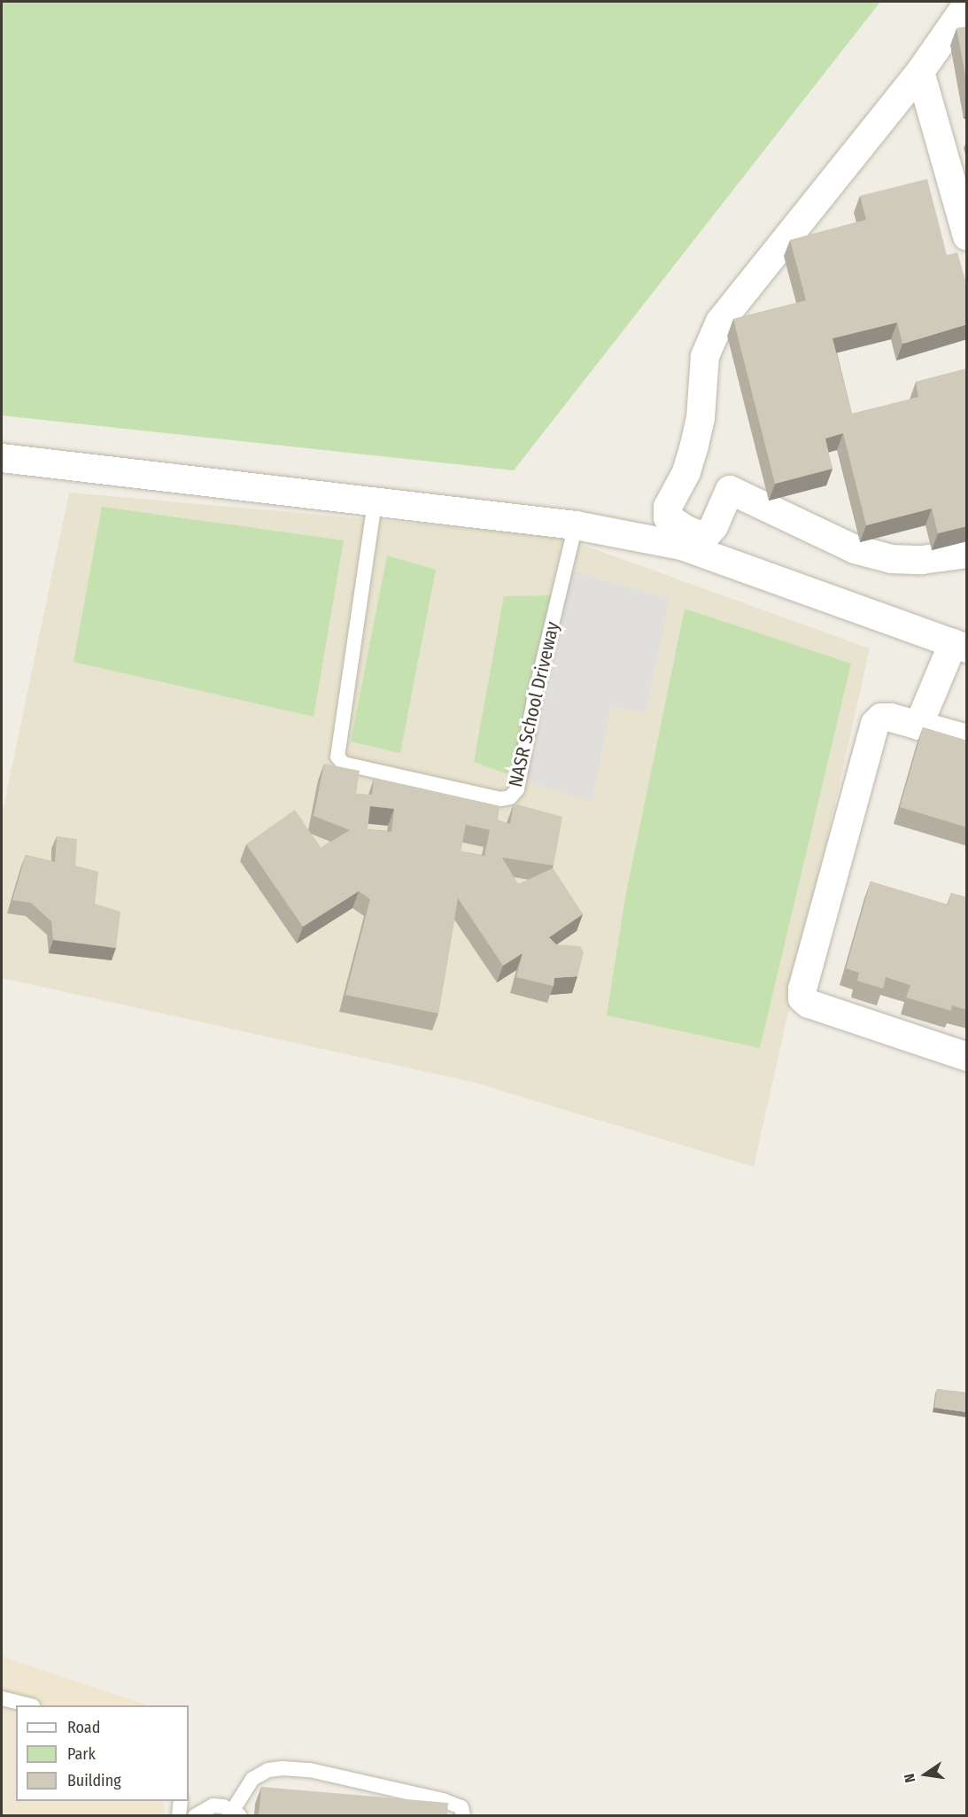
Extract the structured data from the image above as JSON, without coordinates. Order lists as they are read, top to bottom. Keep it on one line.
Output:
{"streets":{"lane":["NASR School Driveway"]},"legend":["Road","Park","Building"],"north":"left"}
